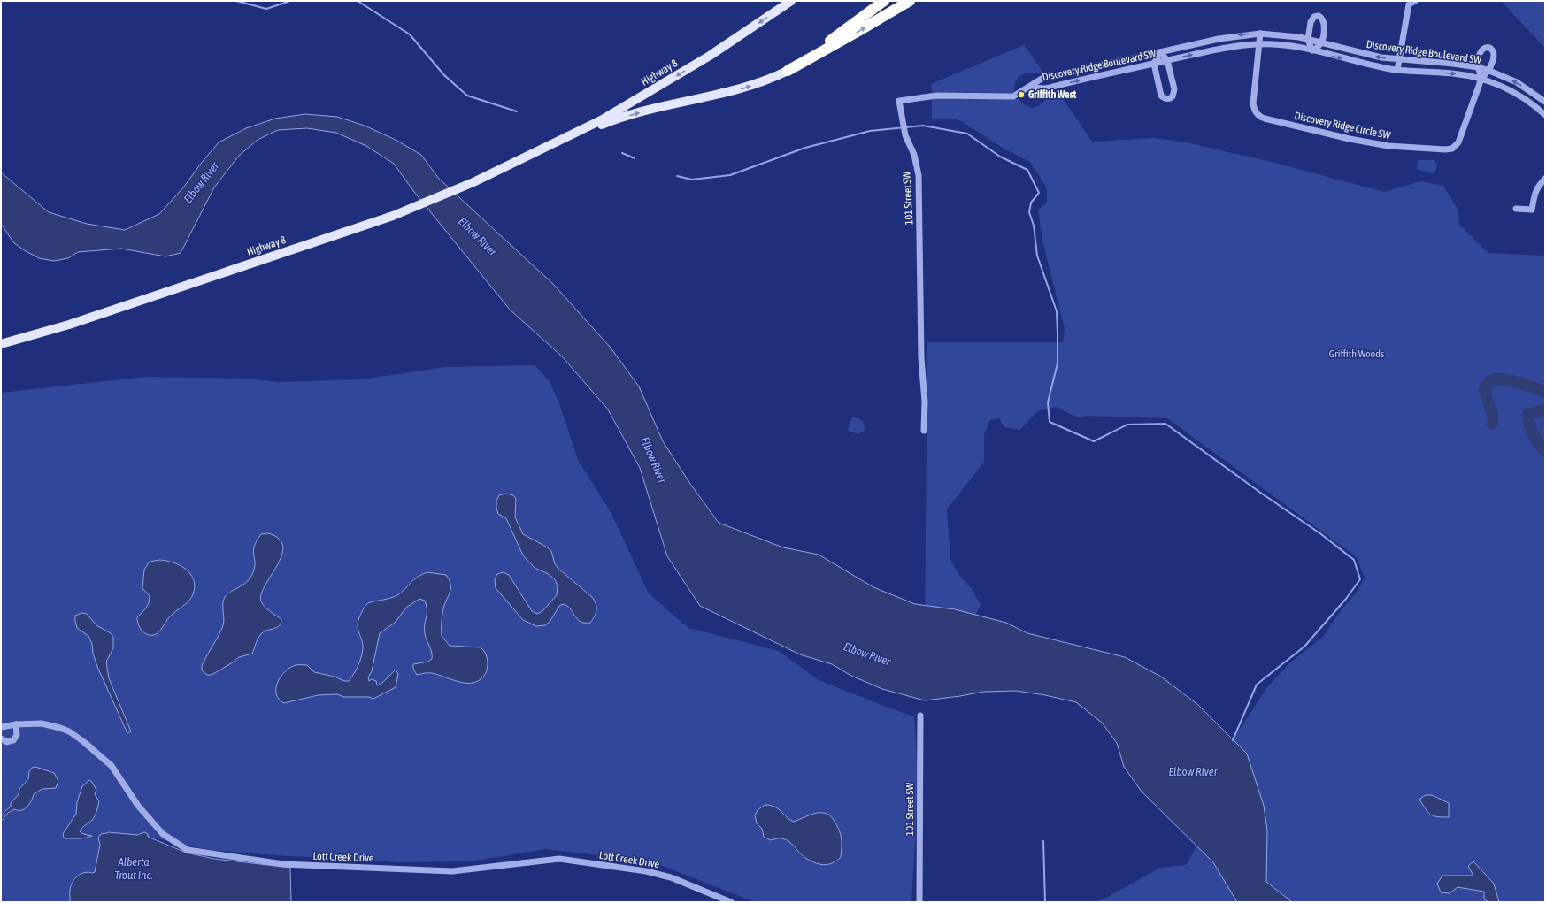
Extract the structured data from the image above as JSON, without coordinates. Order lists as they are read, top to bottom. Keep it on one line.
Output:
{"streets":{"main road":["Highway 8"],"street":["Discovery Ridge Boulevard SW","Discovery Ridge Circle SW","101 Street SW","Lott Creek Drive"]},"crossings":[["Discovery Ridge Boulevard SW","Discovery Ridge Circle SW"],["Discovery Ridge Boulevard SW","101 Street SW"]],"water":["Elbow River","Alberta Trout Inc."],"parks":["Griffith Woods"],"places":["Griffith West"]}
